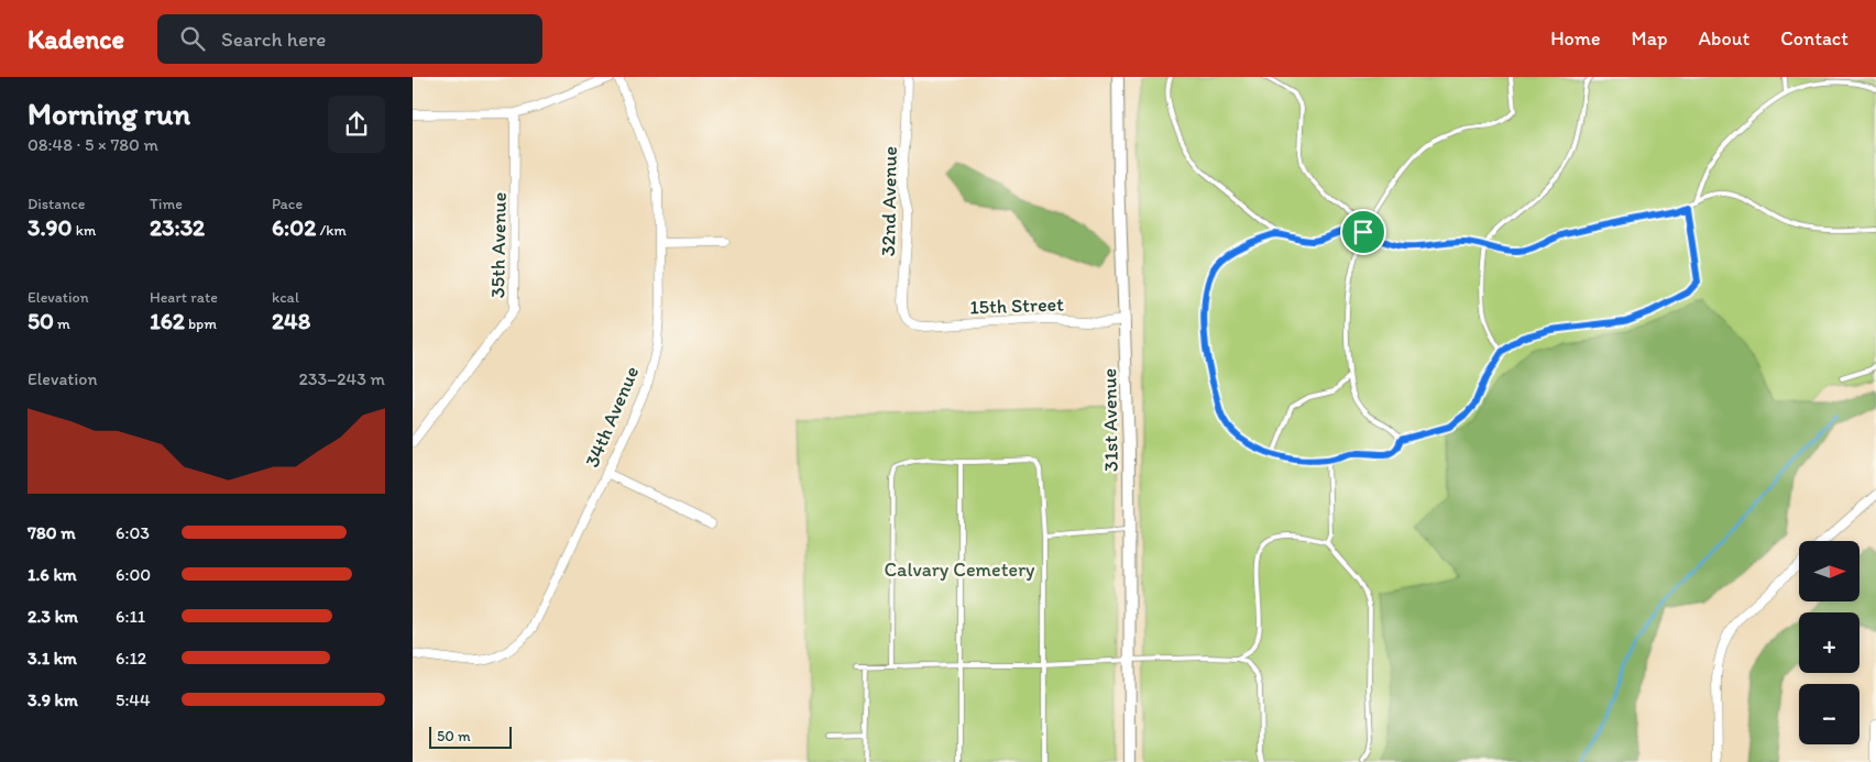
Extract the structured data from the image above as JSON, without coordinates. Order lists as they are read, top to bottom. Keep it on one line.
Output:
{"streets":{"street":["32nd Avenue","35th Avenue","15th Street","34th Avenue","31st Avenue"]},"crossings":[["32nd Avenue","15th Street"],["15th Street","31st Avenue"]],"parks":["Calvary Cemetery"],"scale_bar":"50 m","north":"right","page":{"header":"Kadence","search":"Search here","nav":["Home","Map","About","Contact"],"heading":["Morning run","08:48 · 5 × 780 m"],"stats":[["Distance","3.90 km"],["Time","23:32"],["Pace","6:02 /km"],["Elevation","50 m"],["Heart rate","162 bpm"],["kcal","248"]],"chart":["Elevation","233–243 m"],"list":[{"name":"780 m","note":"6:03"},{"name":"1.6 km","note":"6:00"},{"name":"2.3 km","note":"6:11"},{"name":"3.1 km","note":"6:12"},{"name":"3.9 km","note":"5:44"}],"map_buttons":["+","−"],"scale":"50 m"}}
